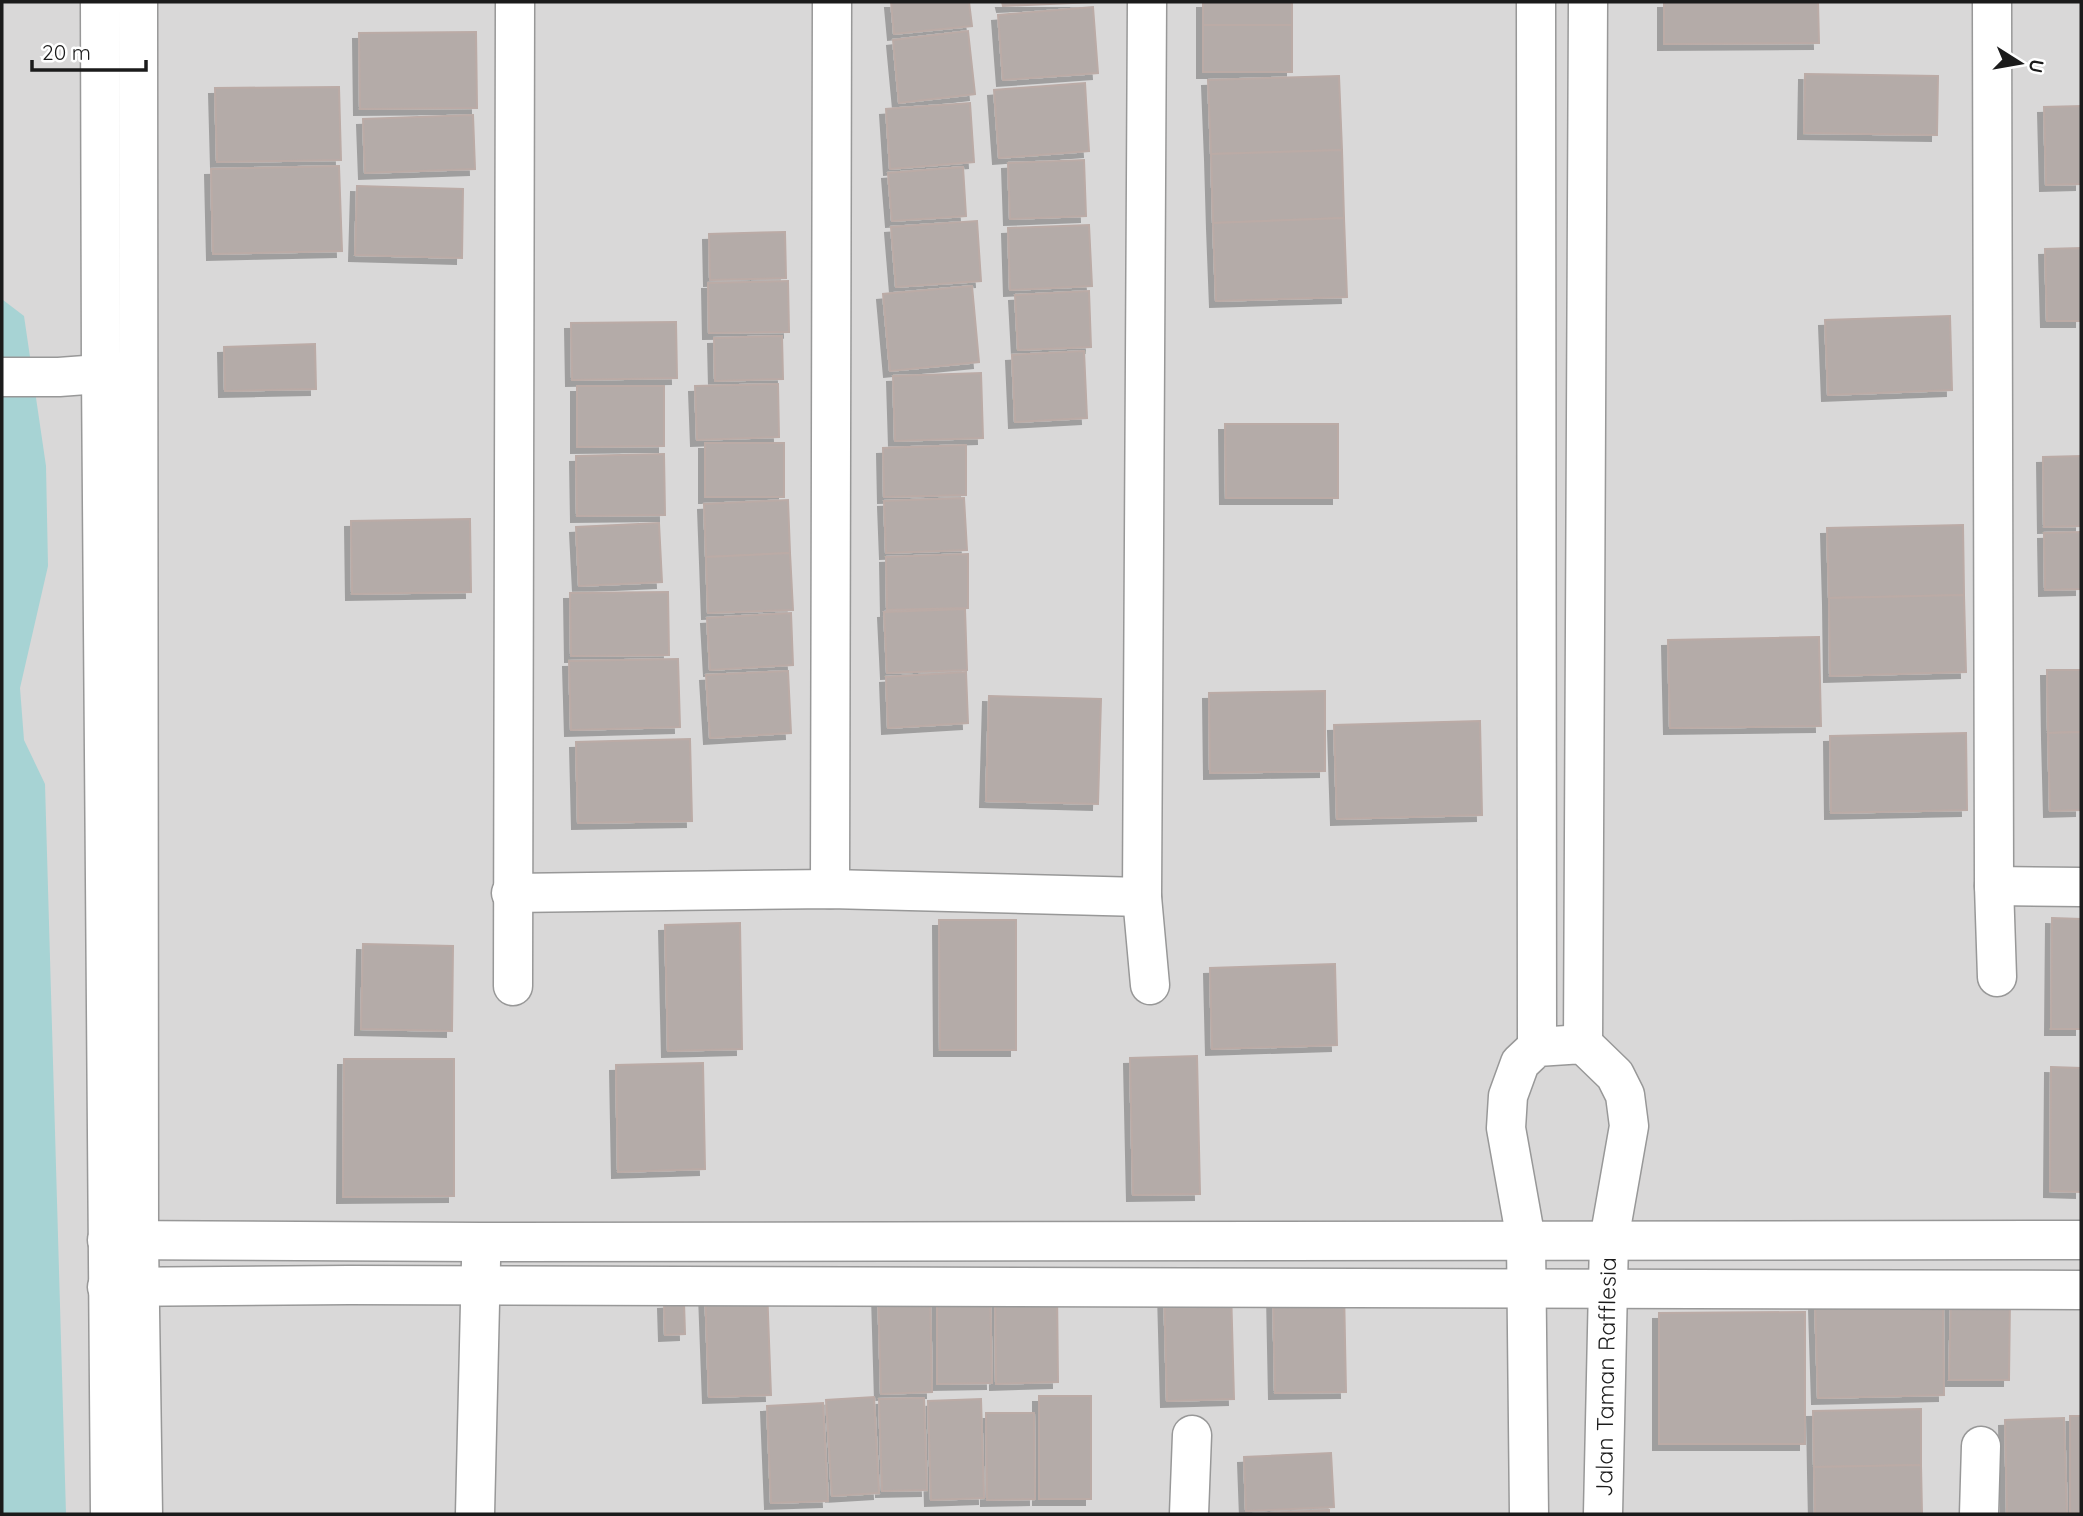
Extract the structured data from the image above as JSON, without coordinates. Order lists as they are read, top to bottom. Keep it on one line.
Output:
{"streets":{"street":["Jalan Taman Rafflesia"]},"scale_bar":"20 m","north":"right"}
